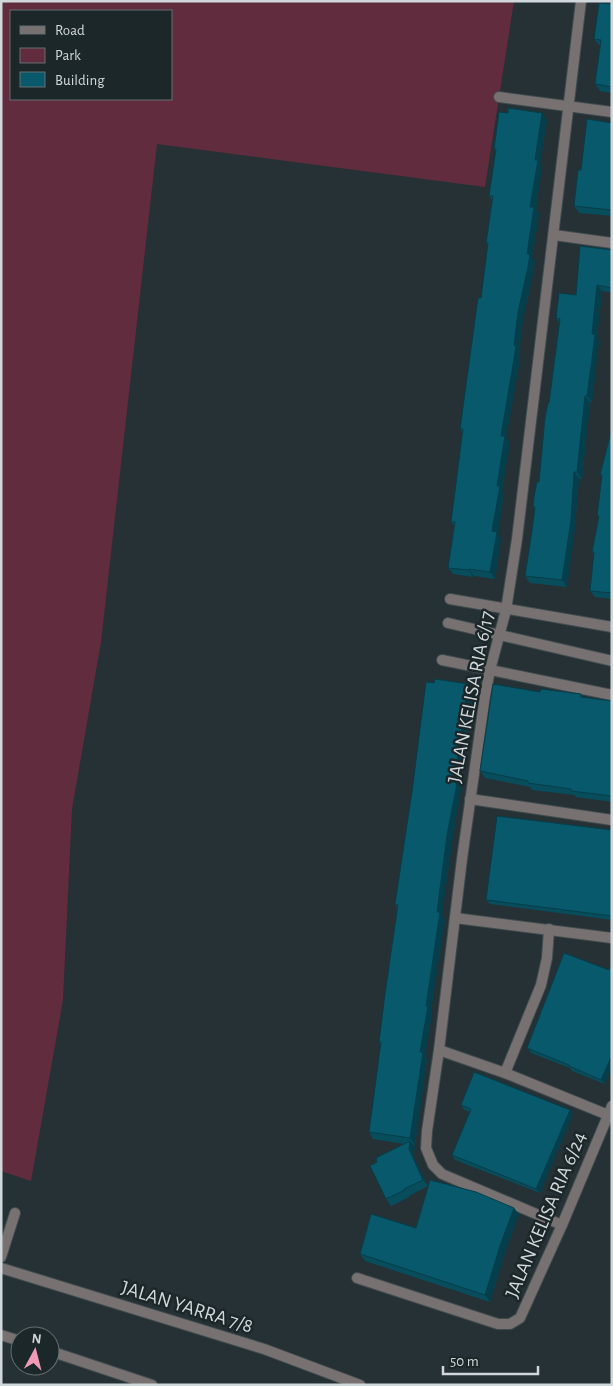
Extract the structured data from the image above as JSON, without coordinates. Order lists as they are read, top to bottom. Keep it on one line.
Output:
{"streets":{"street":["JALAN KELISA RIA 6/17","JALAN KELISA RIA 6/24","JALAN YARRA 7/8"]},"crossings":[["JALAN KELISA RIA 6/17","JALAN KELISA RIA 6/24"]],"legend":["Road","Park","Building"],"scale_bar":"50 m","north":"top"}
